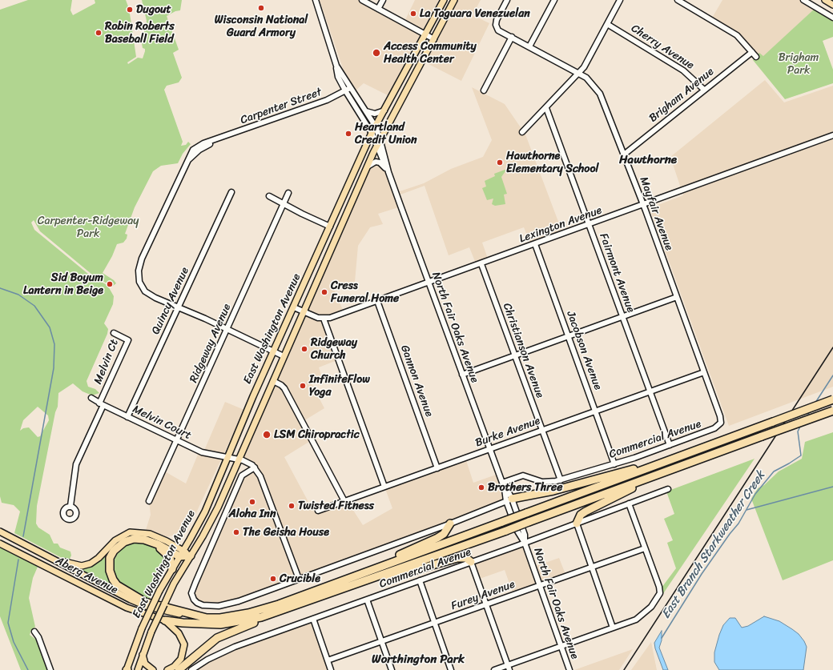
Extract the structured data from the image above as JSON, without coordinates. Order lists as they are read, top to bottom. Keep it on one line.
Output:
{"streets":{"main road":["East Washington Avenue","Aberg Avenue"],"street":["Cherry Avenue","Brigham Avenue","Carpenter Street","Mayfair Avenue","Lexington Avenue","Fairmont Avenue","Quincy Avenue","North Fair Oaks Avenue","Ridgeway Avenue","Christianson Avenue","Jacobson Avenue","Melvin Ct","Gannon Avenue","Melvin Court","Burke Avenue","Commercial Avenue","Furey Avenue"]},"crossings":[["Cherry Avenue","Brigham Avenue"],["Brigham Avenue","Mayfair Avenue"],["Carpenter Street","Quincy Avenue"],["Carpenter Street","North Fair Oaks Avenue"],["Carpenter Street","East Washington Avenue"],["Carpenter Street","Ridgeway Avenue"],["Mayfair Avenue","Lexington Avenue"],["Mayfair Avenue","Burke Avenue"],["Mayfair Avenue","Commercial Avenue"],["Lexington Avenue","Fairmont Avenue"],["Lexington Avenue","North Fair Oaks Avenue"],["Lexington Avenue","Christianson Avenue"],["Lexington Avenue","Jacobson Avenue"],["Lexington Avenue","Gannon Avenue"],["Fairmont Avenue","Burke Avenue"],["Fairmont Avenue","Commercial Avenue"],["Quincy Avenue","Melvin Court"],["North Fair Oaks Avenue","East Washington Avenue"],["North Fair Oaks Avenue","Burke Avenue"],["North Fair Oaks Avenue","Commercial Avenue"],["North Fair Oaks Avenue","Furey Avenue"],["East Washington Avenue","Melvin Court"],["Ridgeway Avenue","Melvin Court"],["Christianson Avenue","Burke Avenue"],["Christianson Avenue","Commercial Avenue"],["Jacobson Avenue","Burke Avenue"],["Jacobson Avenue","Commercial Avenue"],["Melvin Ct","Melvin Court"],["Gannon Avenue","Burke Avenue"]],"districts":["Hawthorne","Worthington Park"],"water":["East Branch Starkweather Creek"],"parks":["Brigham Park","Carpenter-Ridgeway Park"],"places":["Wisconsin National Guard Armory","Dugout","La Taguara Venezuelan","Robin Roberts Baseball Field","Access Community Health Center","Heartland Credit Union","Hawthorne Elementary School","Sid Boyum Lantern in Beige","Cress Funeral Home","Ridgeway Church","InfiniteFlow Yoga","LSM Chiropractic","Brothers Three","Aloha Inn","Twisted Fitness","The Geisha House","Crucible"]}
